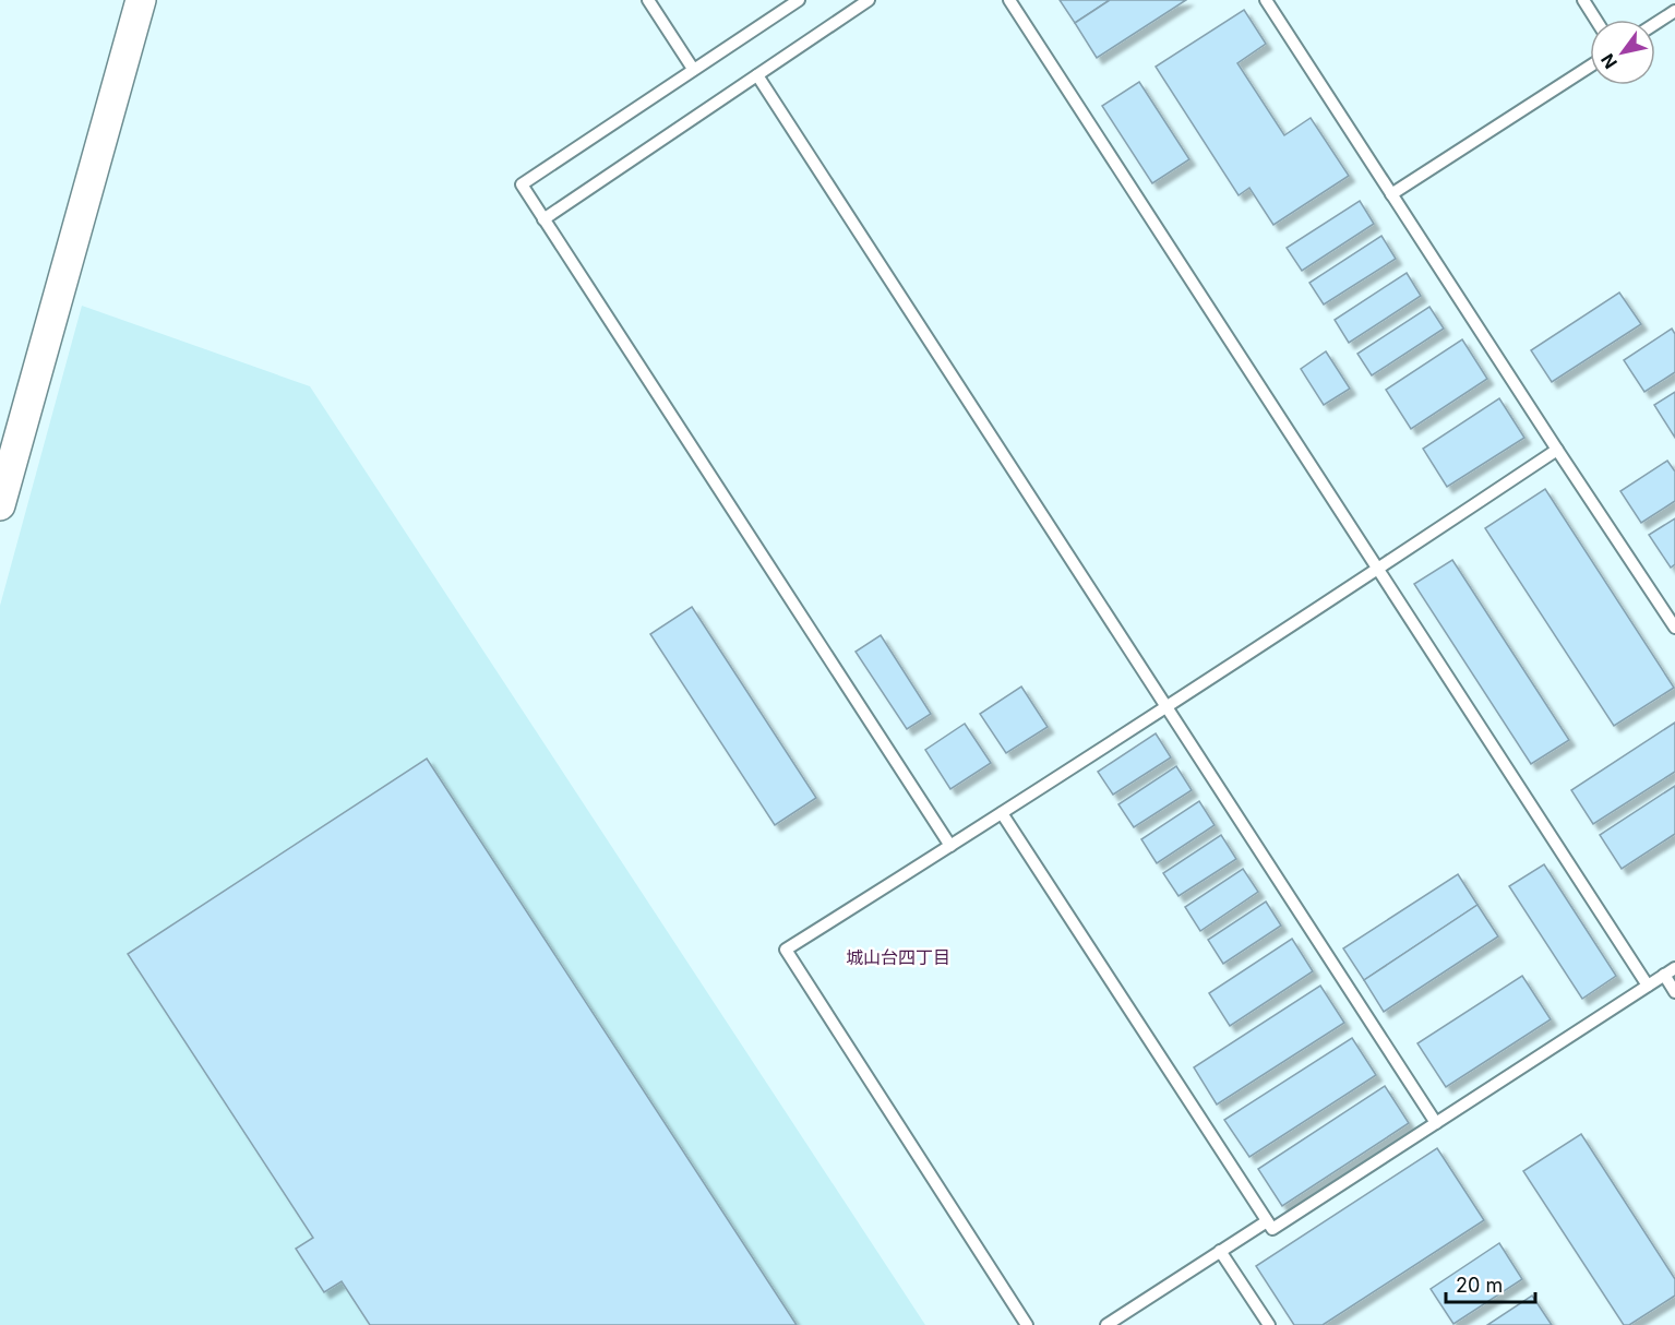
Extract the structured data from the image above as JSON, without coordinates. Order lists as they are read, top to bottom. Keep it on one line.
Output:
{"districts":["城山台四丁目"],"scale_bar":"20 m","north":"bottom left"}
